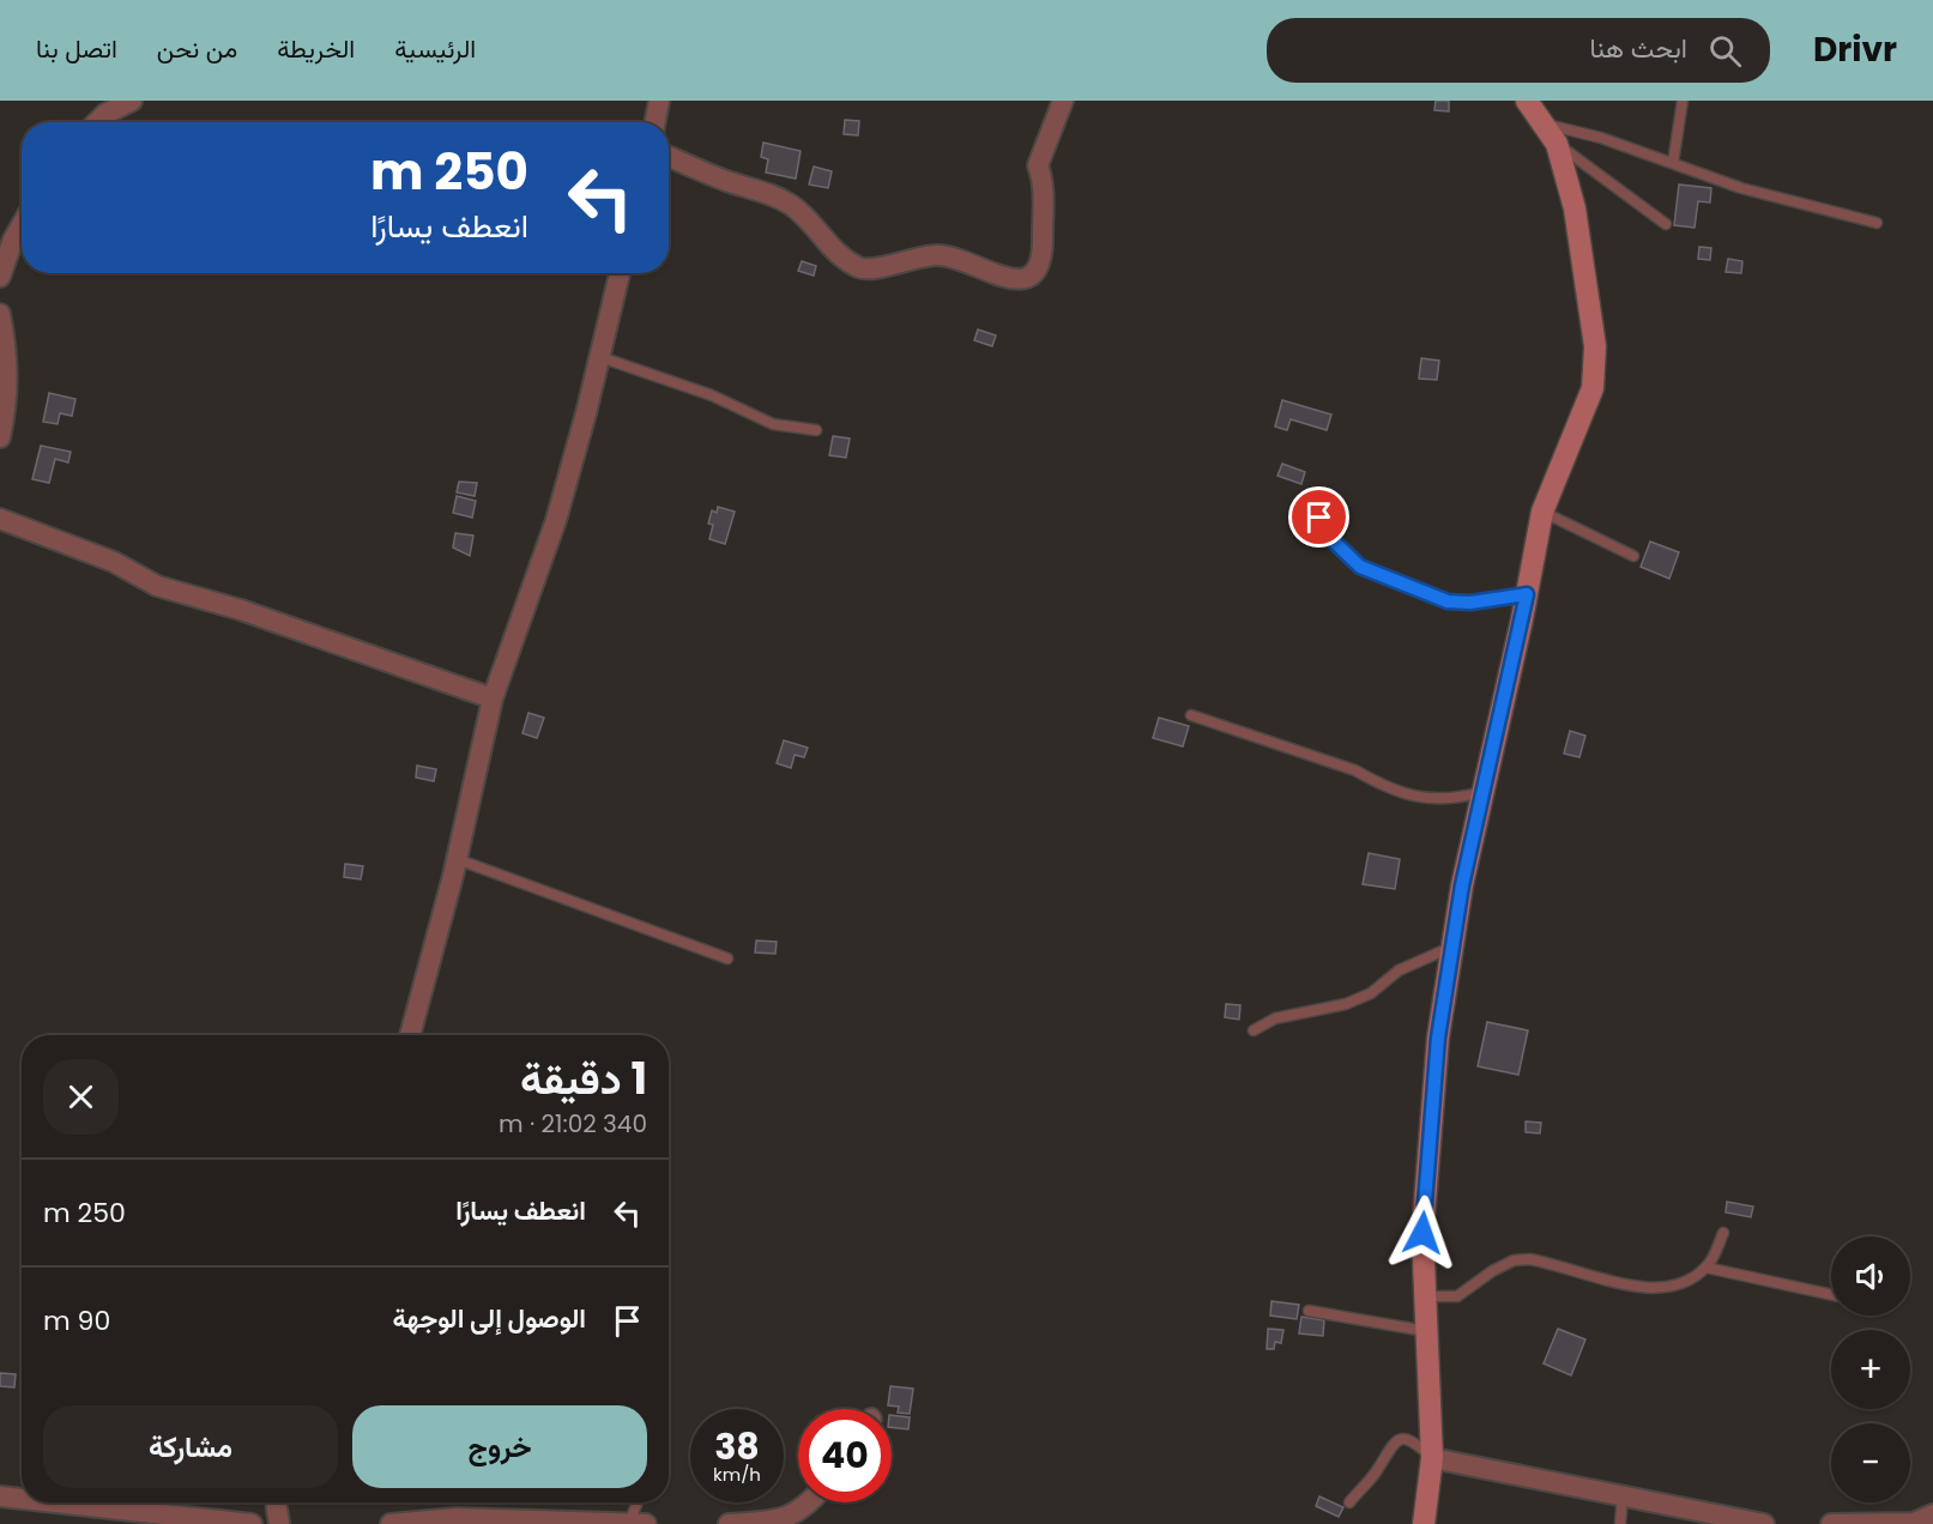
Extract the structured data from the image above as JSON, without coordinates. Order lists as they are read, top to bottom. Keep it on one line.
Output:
{"page":{"header":"Drivr","search":"ابحث هنا","nav":["الرئيسية","الخريطة","من نحن","اتصل بنا"],"turn":["250 m","انعطف يسارًا"],"heading":["1 دقيقة","340 m · 21:02"],"list":[{"name":"انعطف يسارًا","value":"250 m"},{"name":"الوصول إلى الوجهة","value":"90 m"}],"map_buttons":["+","−"],"buttons":["خروج","مشاركة"],"speed":"38 km/h","limit":"40"}}
